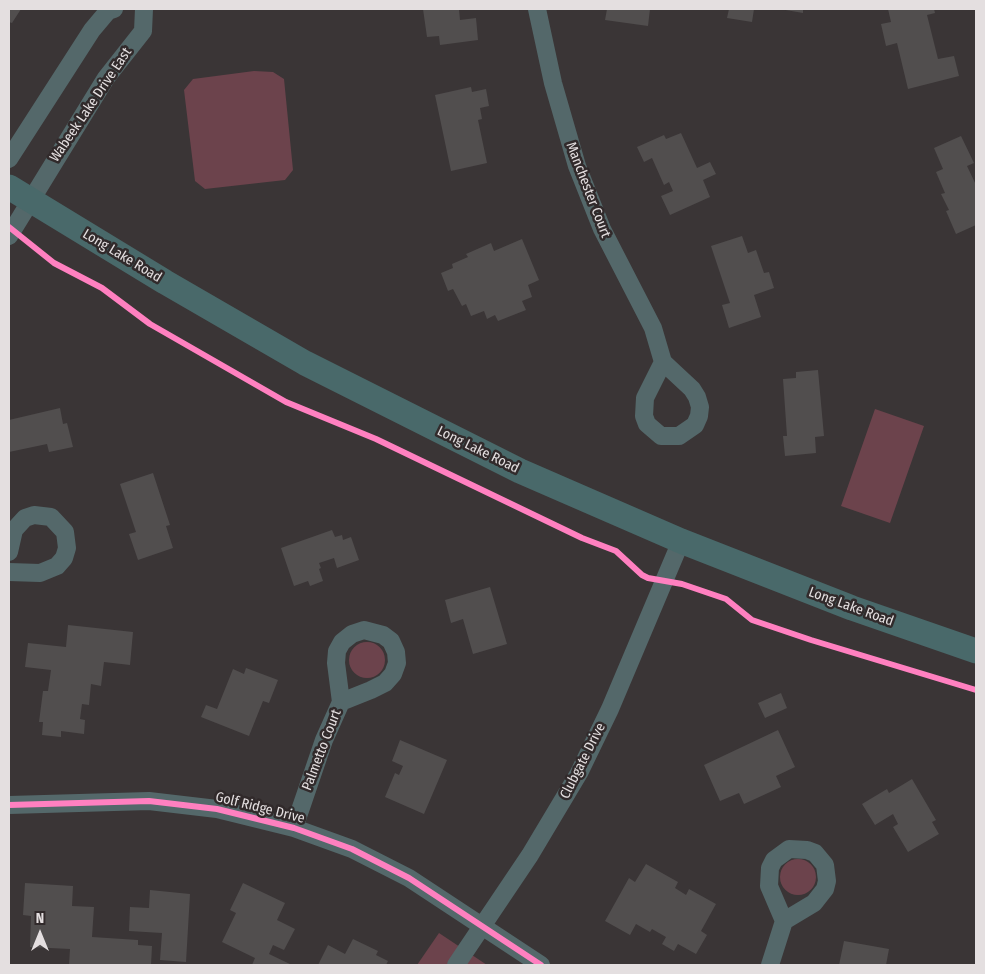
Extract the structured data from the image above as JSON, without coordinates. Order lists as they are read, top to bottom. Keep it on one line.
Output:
{"streets":{"main road":["Long Lake Road"],"street":["Wabeek Lake Drive East","Manchester Court","Palmetto Court","Clubgate Drive","Golf Ridge Drive"]},"crossings":[["Wabeek Lake Drive East","Long Lake Road"],["Long Lake Road","Clubgate Drive"],["Palmetto Court","Golf Ridge Drive"],["Clubgate Drive","Golf Ridge Drive"]],"north":"top"}
